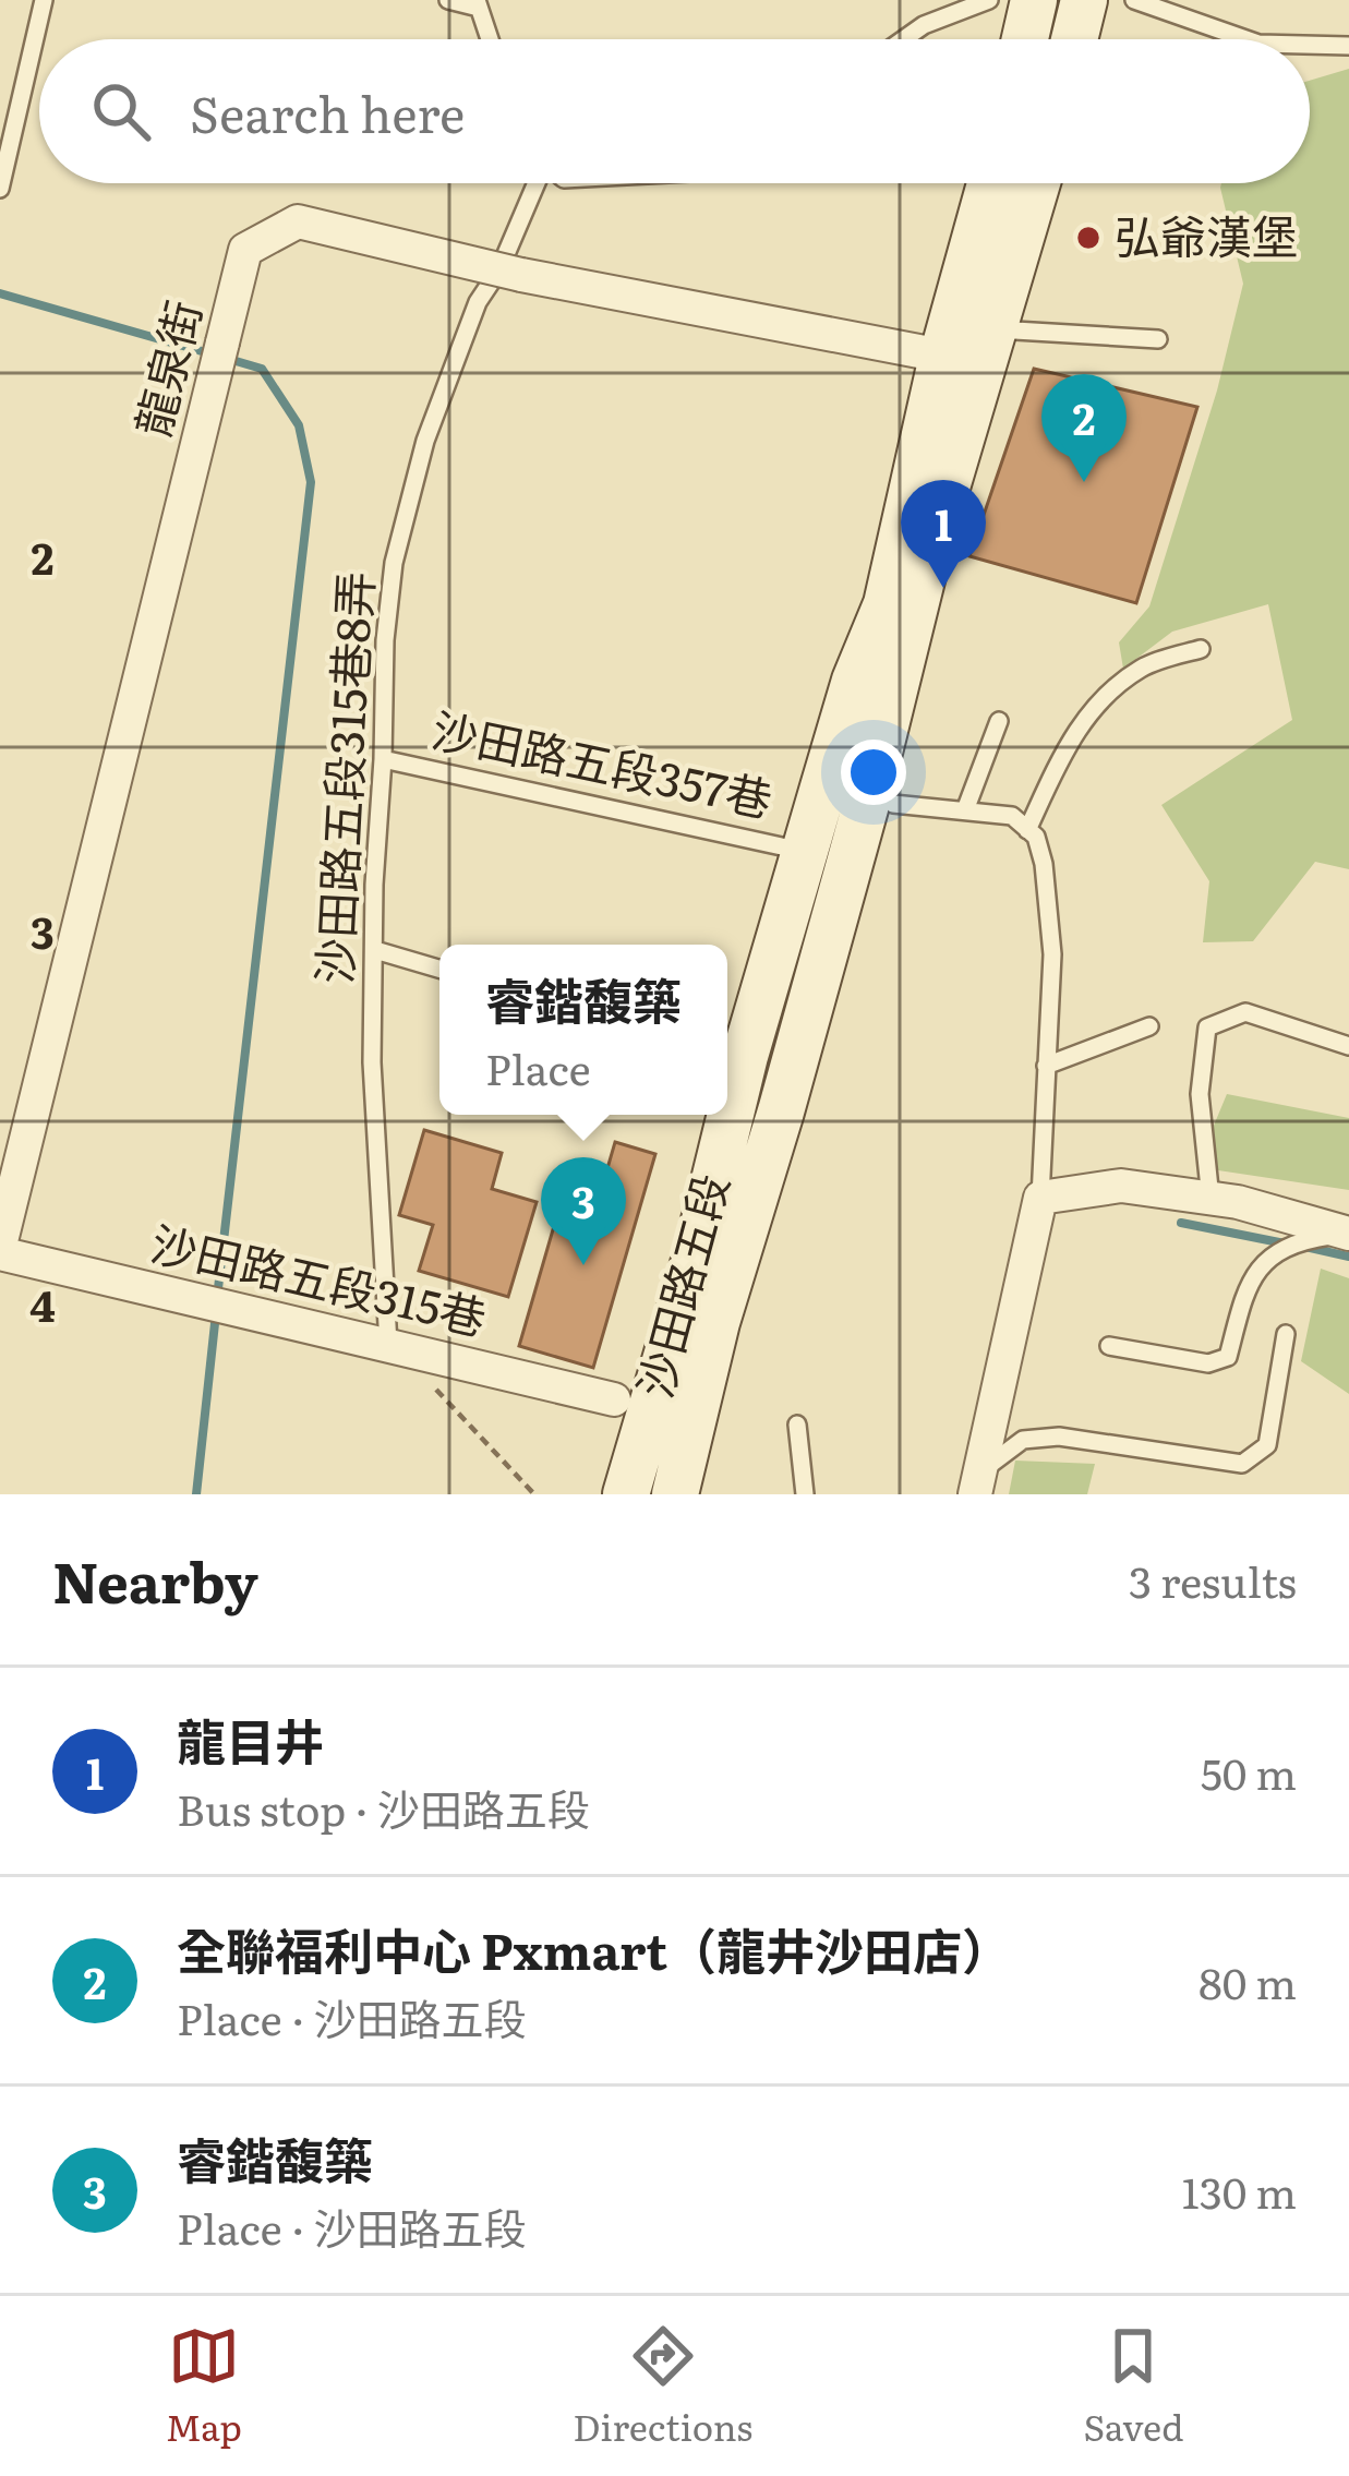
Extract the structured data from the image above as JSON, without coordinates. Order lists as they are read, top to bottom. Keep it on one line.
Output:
{"streets":{"street":["龍泉街","沙田路五段315巷","沙田路五段"],"lane":["沙田路五段357巷","沙田路五段315巷8弄"]},"crossings":[["龍泉街","沙田路五段315巷"],["龍泉街","沙田路五段"],["沙田路五段357巷","沙田路五段315巷8弄"],["沙田路五段357巷","沙田路五段"],["沙田路五段315巷8弄","沙田路五段315巷"],["沙田路五段315巷","沙田路五段"]],"places":["弘爺漢堡"],"page":{"search":"Search here","pins":["2","1","3"],"popup":["睿鍇馥築","Place"],"heading":["Nearby","3 results"],"list":[{"mark":"1","name":"龍目井","note":"Bus stop · 沙田路五段","value":"50 m"},{"mark":"2","name":"全聯福利中心 Pxmart（龍井沙田店）","note":"Place · 沙田路五段","value":"80 m"},{"mark":"3","name":"睿鍇馥築","note":"Place · 沙田路五段","value":"130 m"}],"nav":["Map","Directions","Saved"]},"grid":{"rows":["2","3","4"]}}
